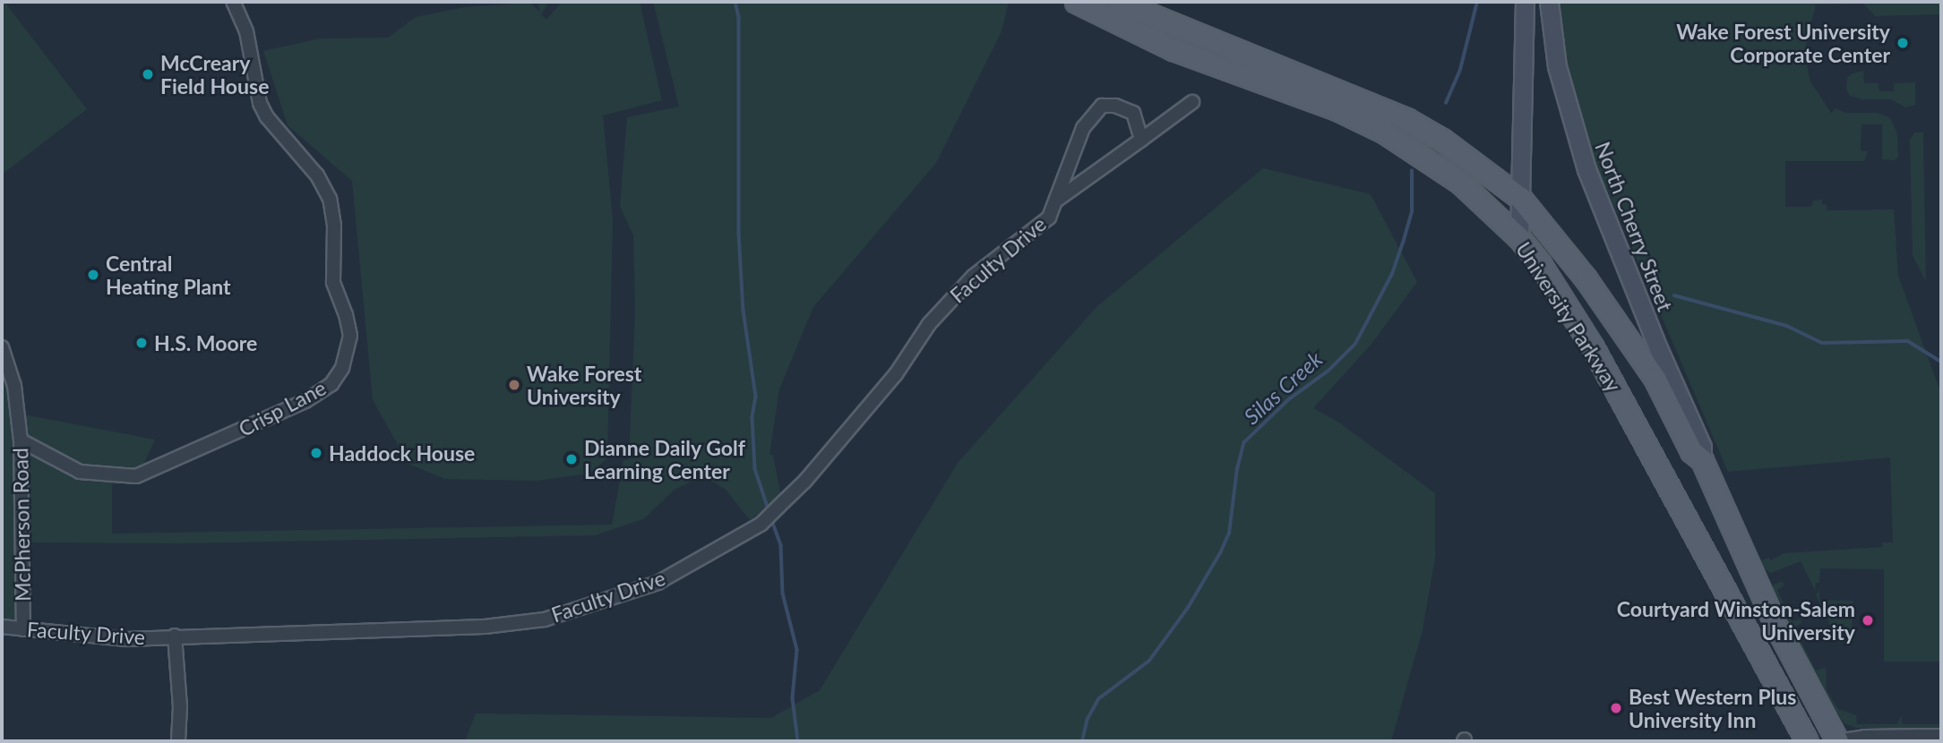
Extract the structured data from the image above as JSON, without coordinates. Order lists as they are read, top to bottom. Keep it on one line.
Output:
{"streets":{"main road":["North Cherry Street","University Parkway"],"street":["Faculty Drive","Crisp Lane","McPherson Road"]},"crossings":[["North Cherry Street","University Parkway"],["Faculty Drive","McPherson Road"],["Crisp Lane","McPherson Road"]],"water":["Silas Creek"],"places":["Wake Forest University Corporate Center","McCreary Field House","Central Heating Plant","H.S. Moore","Wake Forest University","Haddock House","Dianne Daily Golf Learning Center","Courtyard Winston-Salem University","Best Western Plus University Inn"]}
